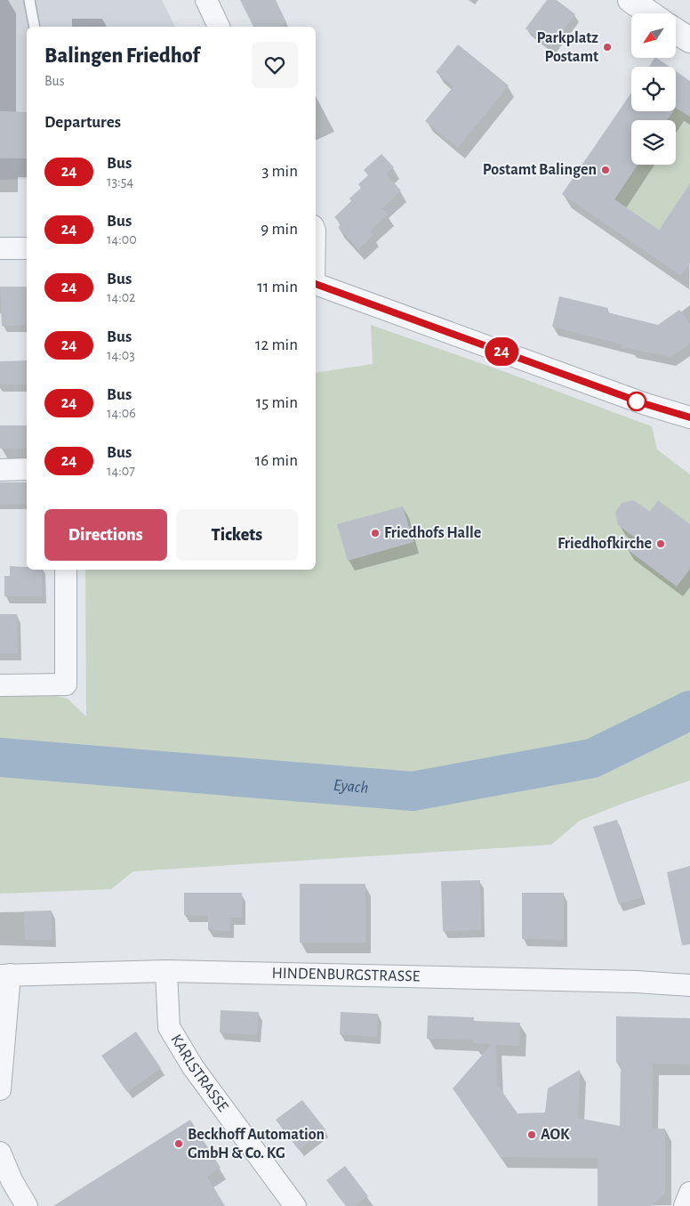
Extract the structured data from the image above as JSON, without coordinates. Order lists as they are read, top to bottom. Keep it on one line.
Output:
{"streets":{"street":["HINDENBURGSTRASSE","KARLSTRASSE"]},"crossings":[["HINDENBURGSTRASSE","KARLSTRASSE"]],"water":["Eyach"],"places":["Parkplatz Postamt","Postamt Balingen","Friedhofs Halle","Friedhofkirche","AOK","Beckhoff Automation GmbH & Co. KG"],"lines":["bus line 24"],"north":"bottom left","page":{"on_map":"24","heading":[["Balingen Friedhof","Bus"],"Departures"],"list":[{"mark":"24","name":"Bus","note":"13:54","value":"3 min"},{"mark":"24","name":"Bus","note":"14:00","value":"9 min"},{"mark":"24","name":"Bus","note":"14:02","value":"11 min"},{"mark":"24","name":"Bus","note":"14:03","value":"12 min"},{"mark":"24","name":"Bus","note":"14:06","value":"15 min"},{"mark":"24","name":"Bus","note":"14:07","value":"16 min"}],"buttons":["Directions","Tickets"]}}
